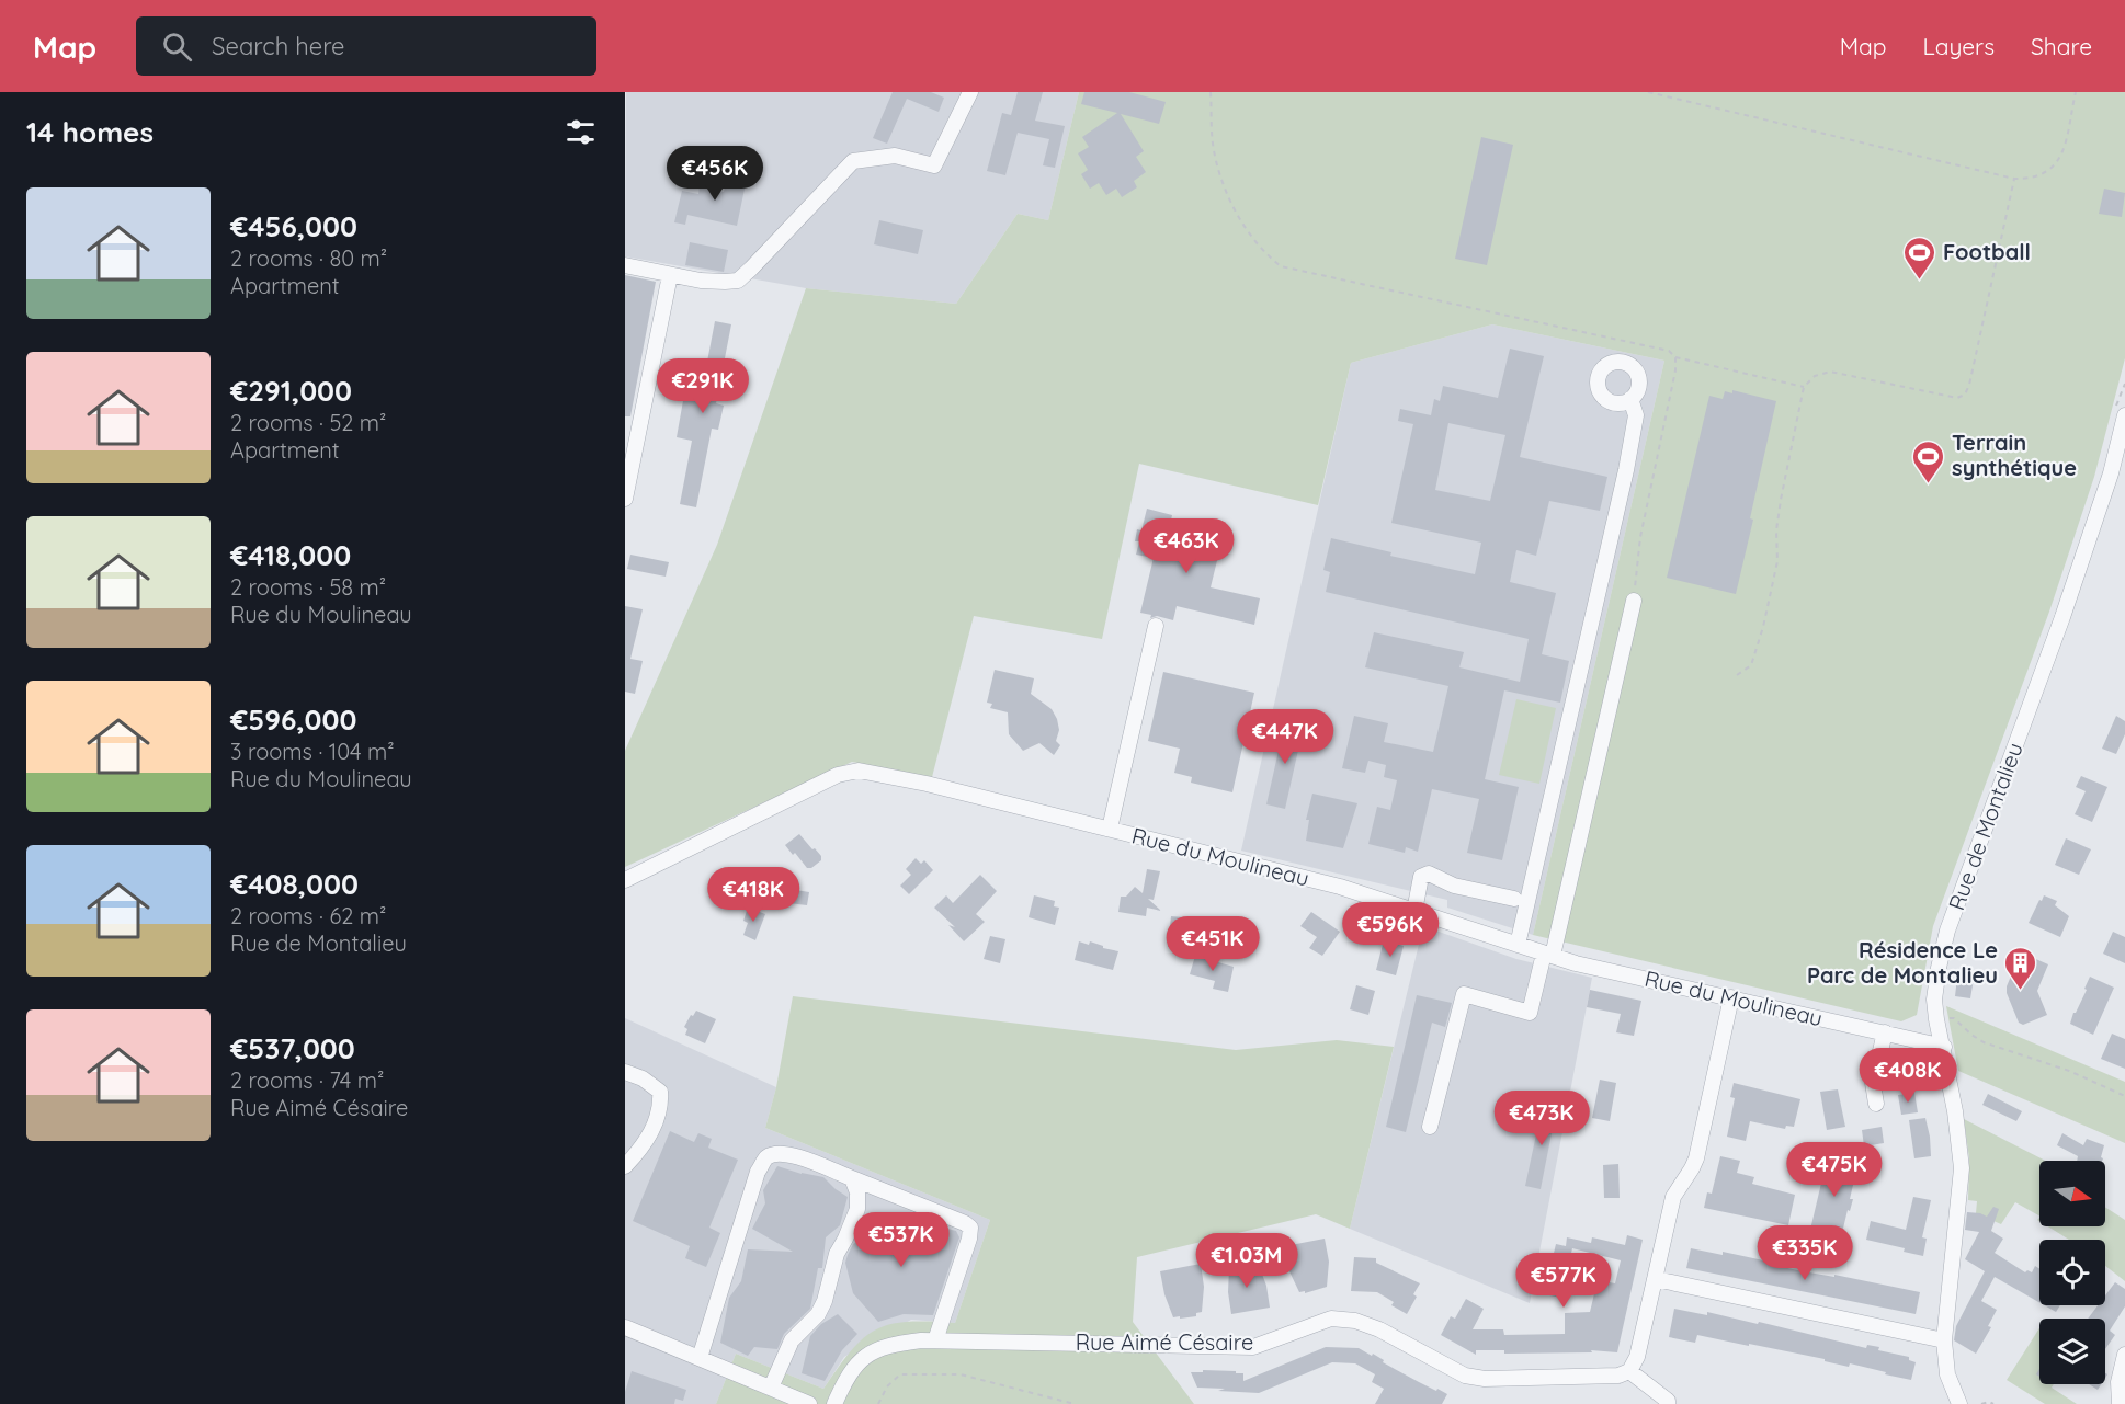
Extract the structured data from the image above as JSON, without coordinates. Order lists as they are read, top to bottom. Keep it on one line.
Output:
{"streets":{"street":["Rue de Montalieu","Rue du Moulineau","Rue Aimé Césaire"]},"crossings":[["Rue de Montalieu","Rue du Moulineau"]],"places":{"sports":["Football","Terrain synthétique"],"building":["Résidence Le Parc de Montalieu"]},"north":"right","page":{"header":"Map","search":"Search here","nav":["Map","Layers","Share"],"heading":"14 homes","price":["€456K","€291K","€463K","€447K","€418K","€596K","€451K","€408K","€473K","€475K","€537K","€335K","€1.03M","€577K"],"list":[{"name":"€456,000","note":"2 rooms · 80 m² · Apartment"},{"name":"€291,000","note":"2 rooms · 52 m² · Apartment"},{"name":"€418,000","note":"2 rooms · 58 m² · Rue du Moulineau"},{"name":"€596,000","note":"3 rooms · 104 m² · Rue du Moulineau"},{"name":"€408,000","note":"2 rooms · 62 m² · Rue de Montalieu"},{"name":"€537,000","note":"2 rooms · 74 m² · Rue Aimé Césaire"}]}}
